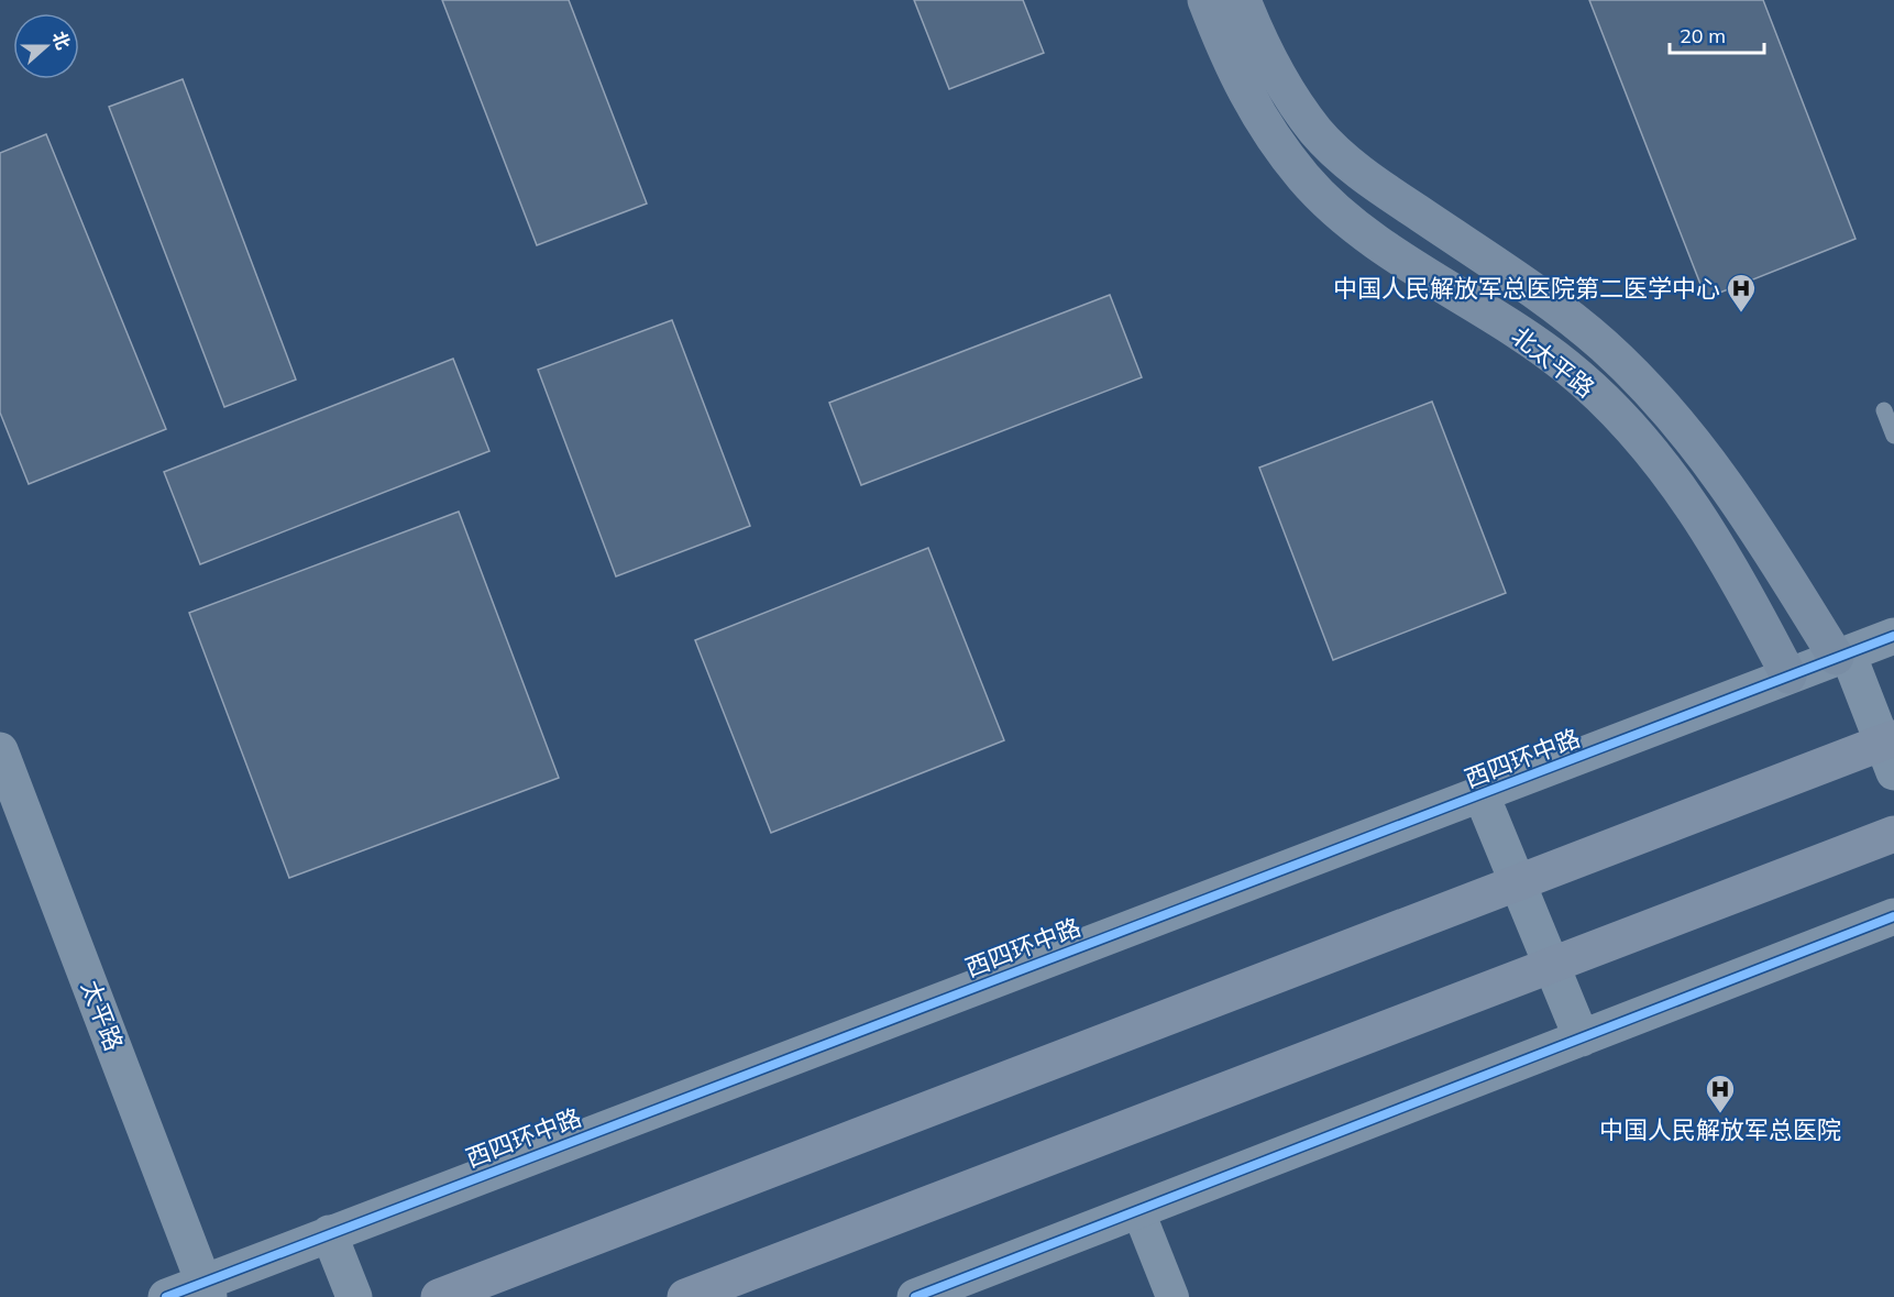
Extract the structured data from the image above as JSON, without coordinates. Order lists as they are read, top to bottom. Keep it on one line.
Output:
{"streets":{"main road":["北太平路"],"street":["西四环中路","太平路"]},"crossings":[["北太平路","西四环中路"],["西四环中路","太平路"]],"places":{"hospital":["中国人民解放军总医院第二医学中心","中国人民解放军总医院"]},"scale_bar":"20 m","north":"right"}
